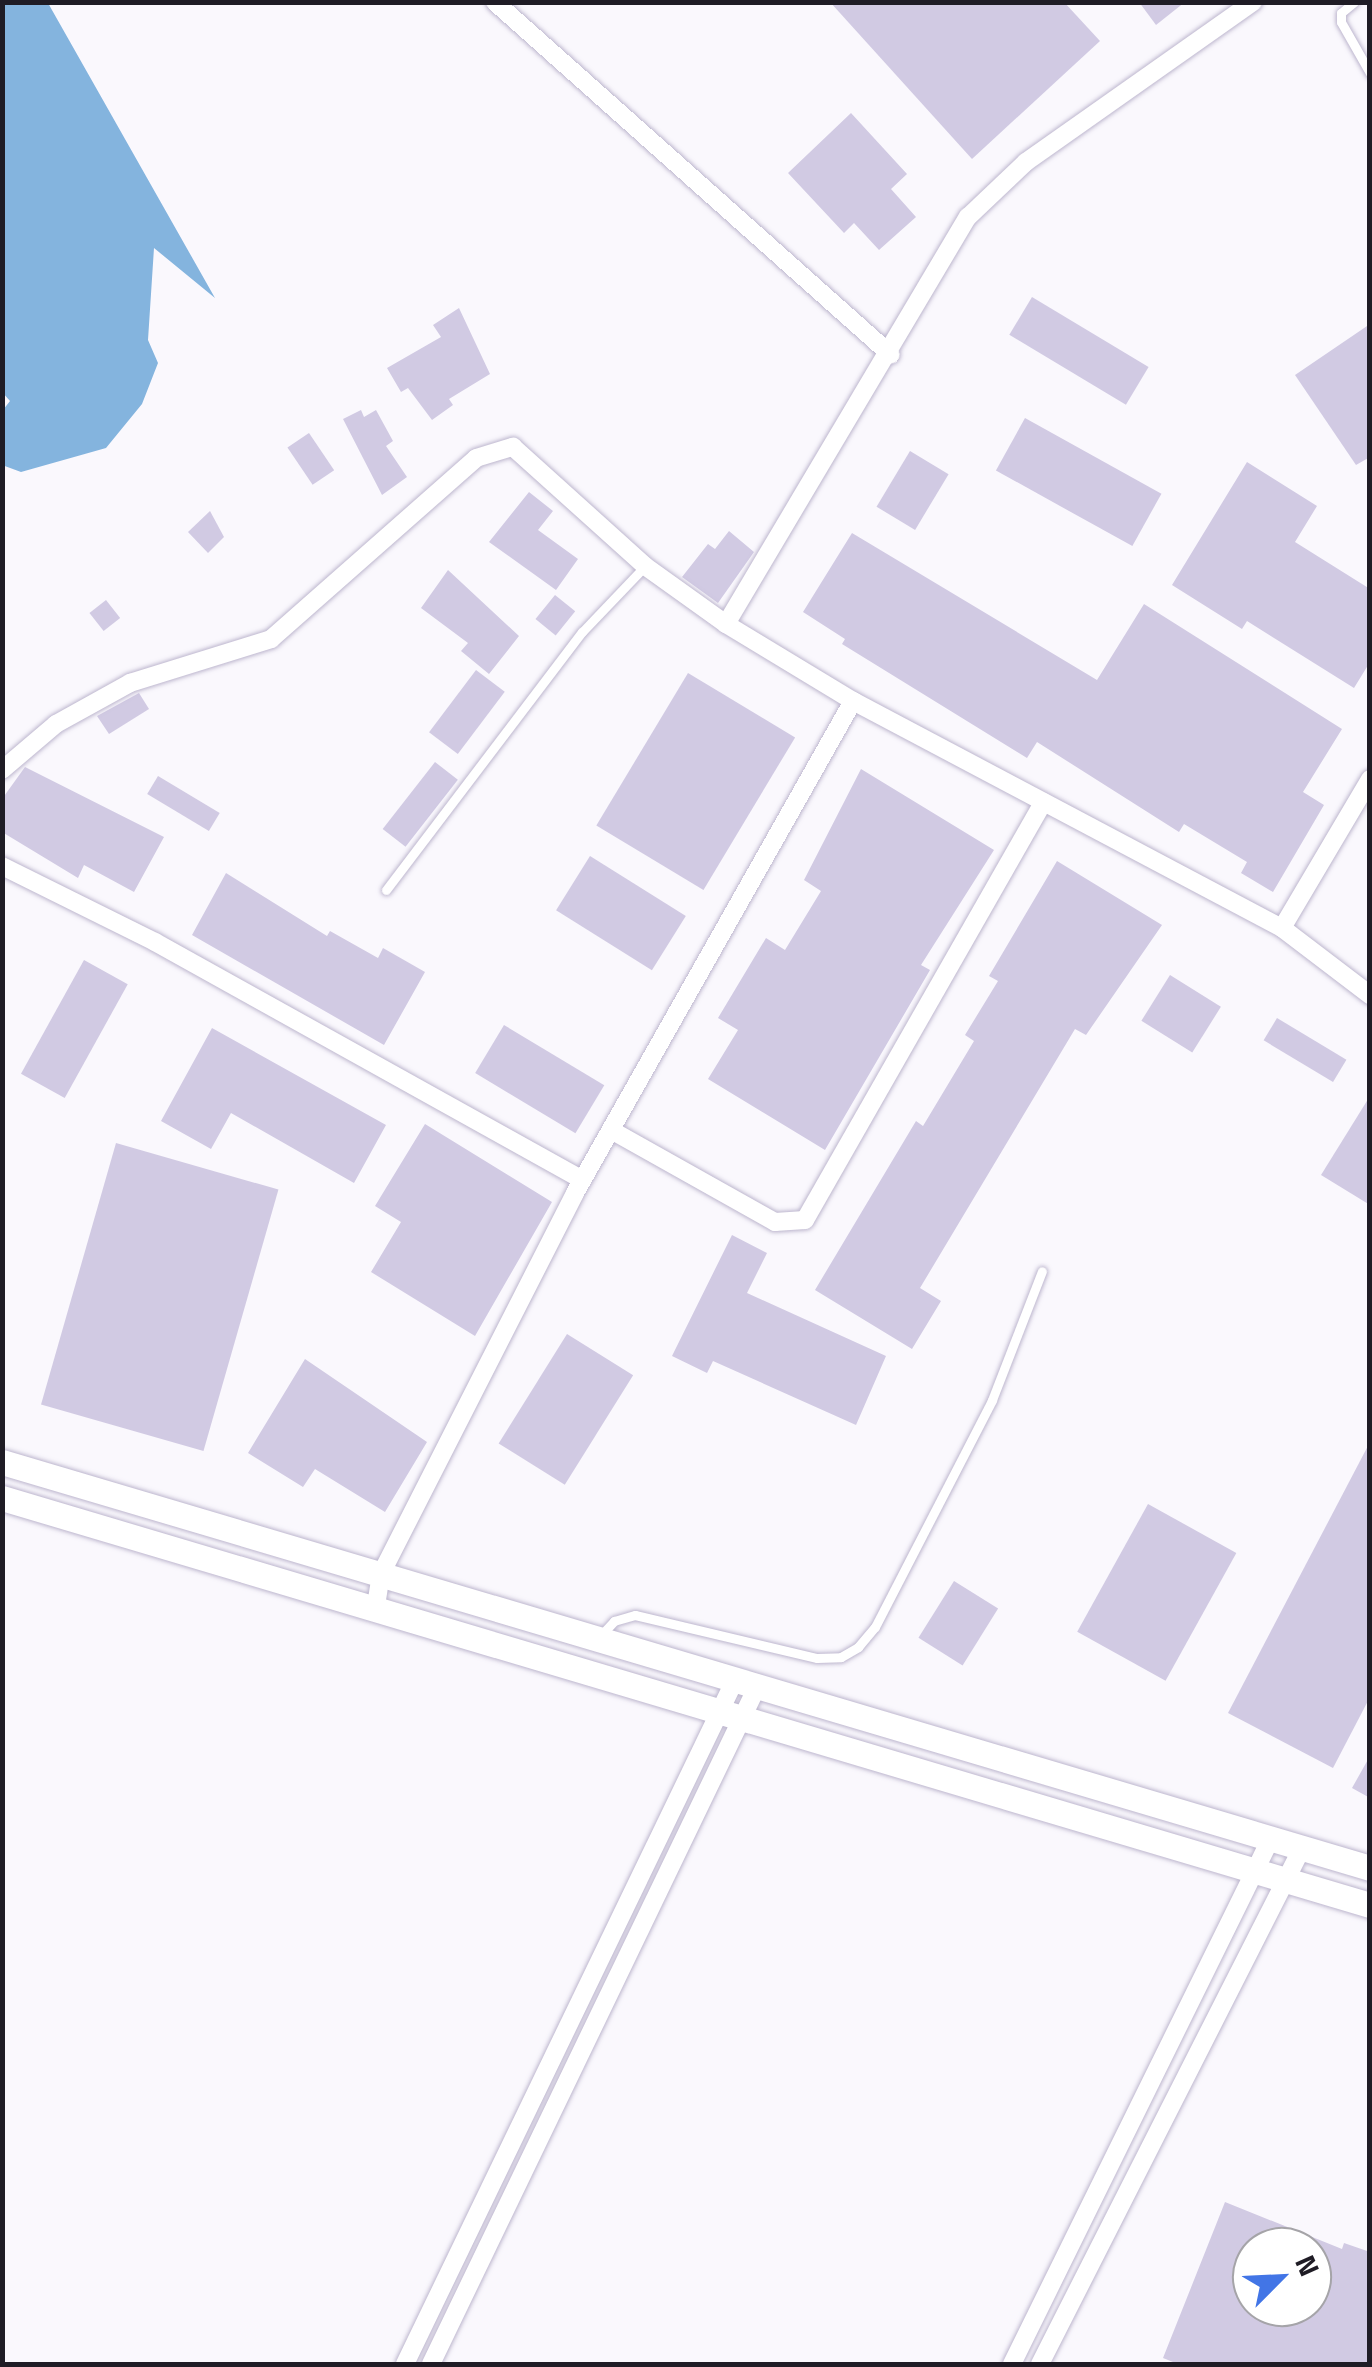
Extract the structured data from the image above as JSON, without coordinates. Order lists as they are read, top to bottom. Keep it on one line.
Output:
{"north":"top right"}
